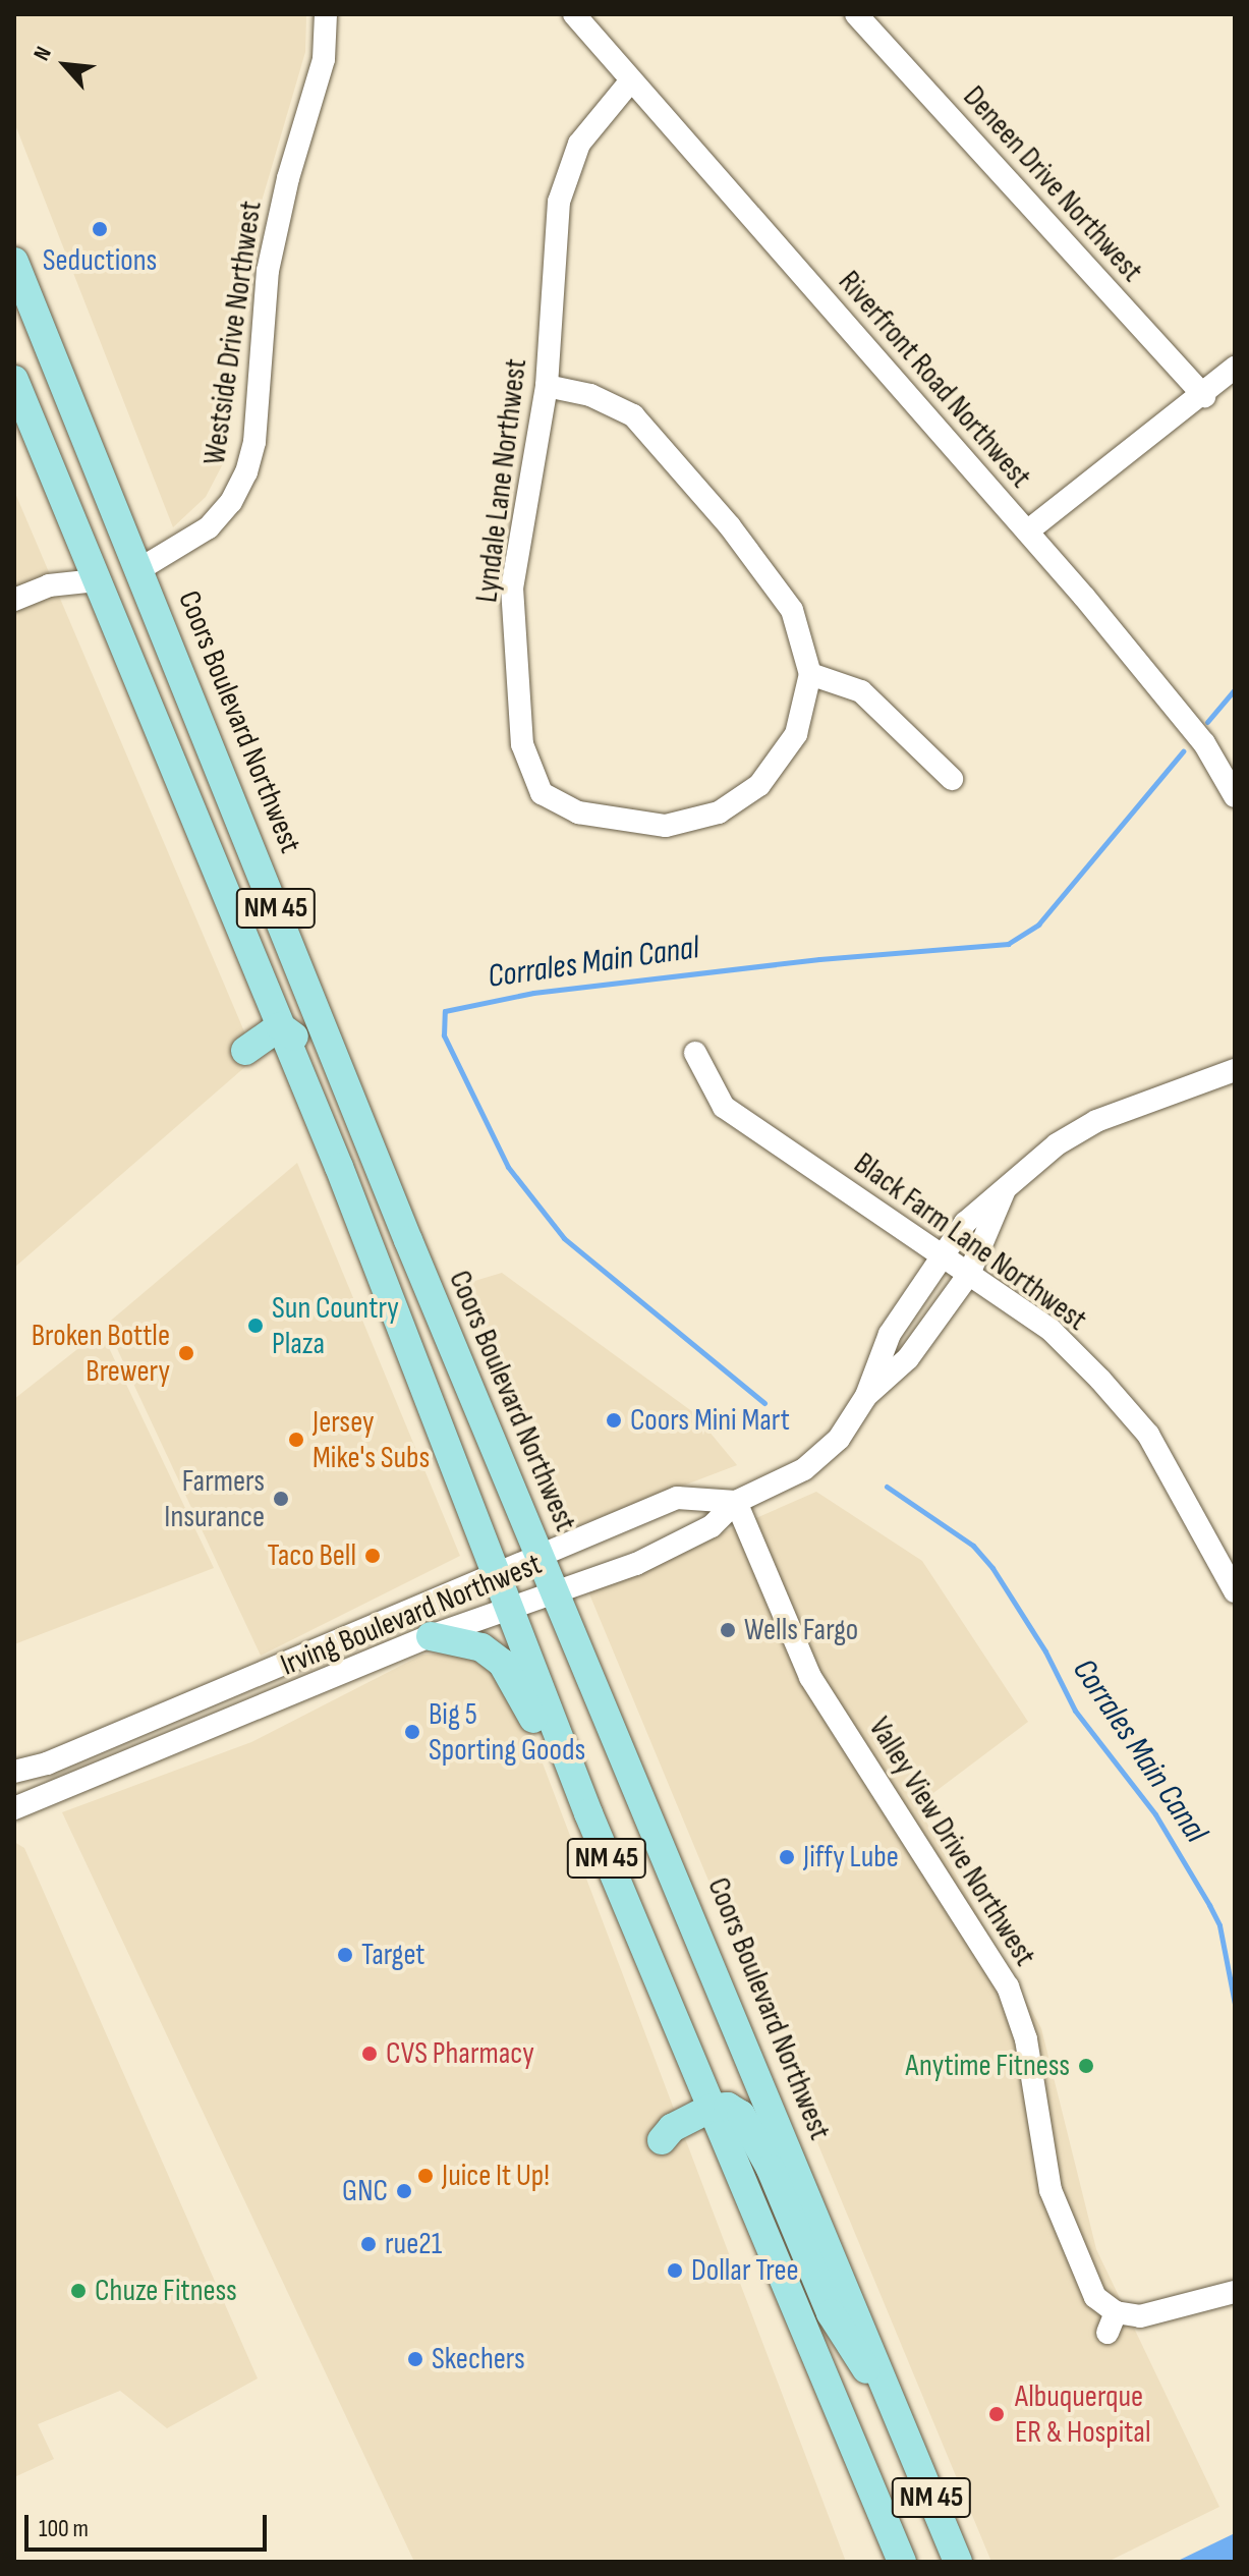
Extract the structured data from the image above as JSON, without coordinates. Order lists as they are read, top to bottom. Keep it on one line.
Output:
{"streets":{"main road":["Coors Boulevard Northwest","NM 45"],"street":["Deneen Drive Northwest","Westside Drive Northwest","Riverfront Road Northwest","Lyndale Lane Northwest","Black Farm Lane Northwest","Irving Boulevard Northwest","Valley View Drive Northwest"]},"crossings":[["Westside Drive Northwest","Coors Boulevard Northwest"],["Riverfront Road Northwest","Lyndale Lane Northwest"],["Coors Boulevard Northwest","Irving Boulevard Northwest"],["NM 45","Irving Boulevard Northwest"],["Irving Boulevard Northwest","Valley View Drive Northwest"]],"water":["Corrales Main Canal"],"places":["Seductions","Sun Country Plaza","Broken Bottle Brewery","Coors Mini Mart","Jersey Mike's Subs","Farmers Insurance","Taco Bell","Wells Fargo","Big 5 Sporting Goods","Jiffy Lube","Target","CVS Pharmacy","Anytime Fitness","Juice It Up!","GNC","rue21","Dollar Tree","Chuze Fitness","Skechers","Albuquerque ER & Hospital"],"scale_bar":"100 m","north":"top left"}
